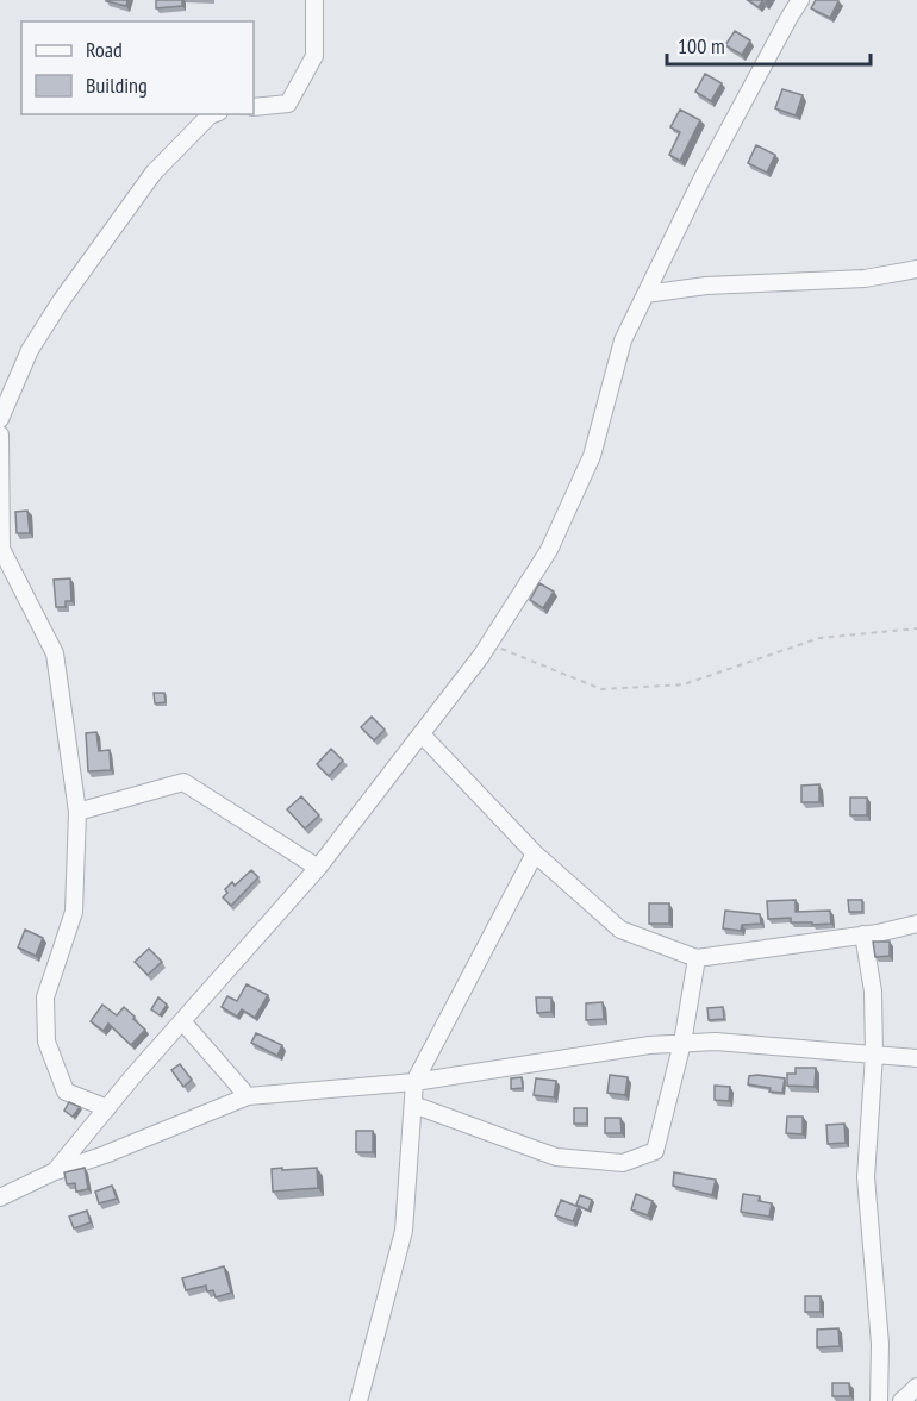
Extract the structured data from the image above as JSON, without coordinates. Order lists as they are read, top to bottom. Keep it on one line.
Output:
{"legend":["Road","Building"],"scale_bar":"100 m"}
